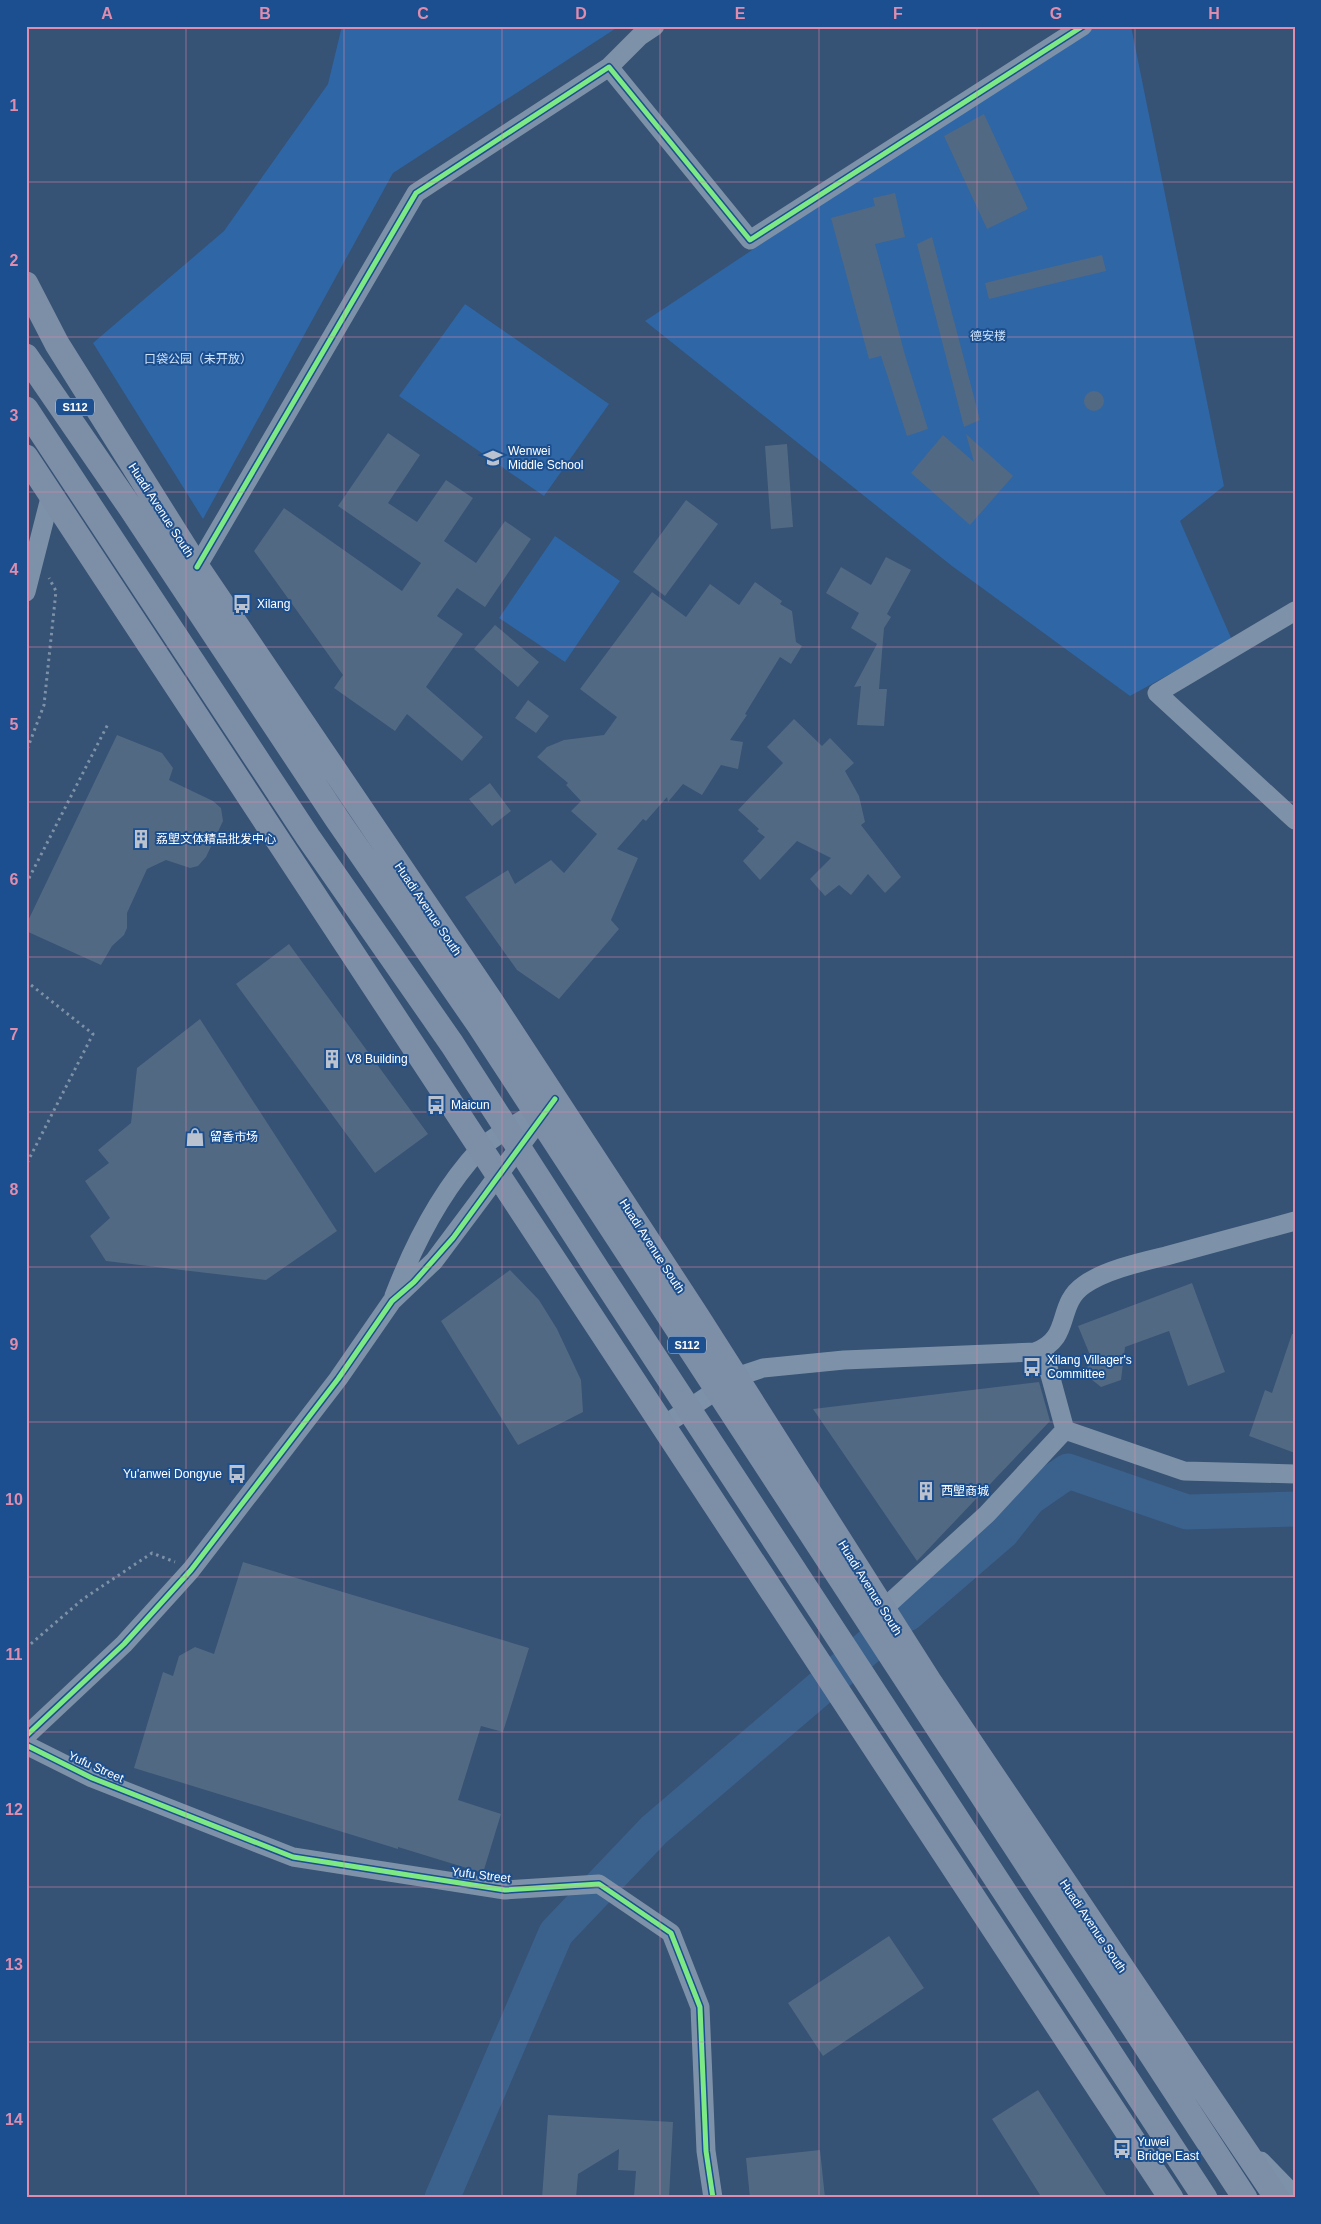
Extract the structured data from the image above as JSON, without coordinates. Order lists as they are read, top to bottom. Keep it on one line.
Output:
{"streets":{"main road":["S112","Huadi Avenue South"],"street":["Yufu Street"]},"crossings":[["S112","Huadi Avenue South"]],"parks":["德安楼","口袋公园（未开放）"],"places":{"school or university":["Wenwei Middle School"],"bus stop":["Xilang","Maicun","Xilang Villager's Committee","Yu'anwei Dongyue","Yuwei Bridge East"],"building":["荔塱文体精品批发中心","V8 Building","西塱商城"],"shop":["留香市场"]},"grid":{"columns":["A","B","C","D","E","F","G","H"],"rows":["1","2","3","4","5","6","7","8","9","10","11","12","13","14"]}}
